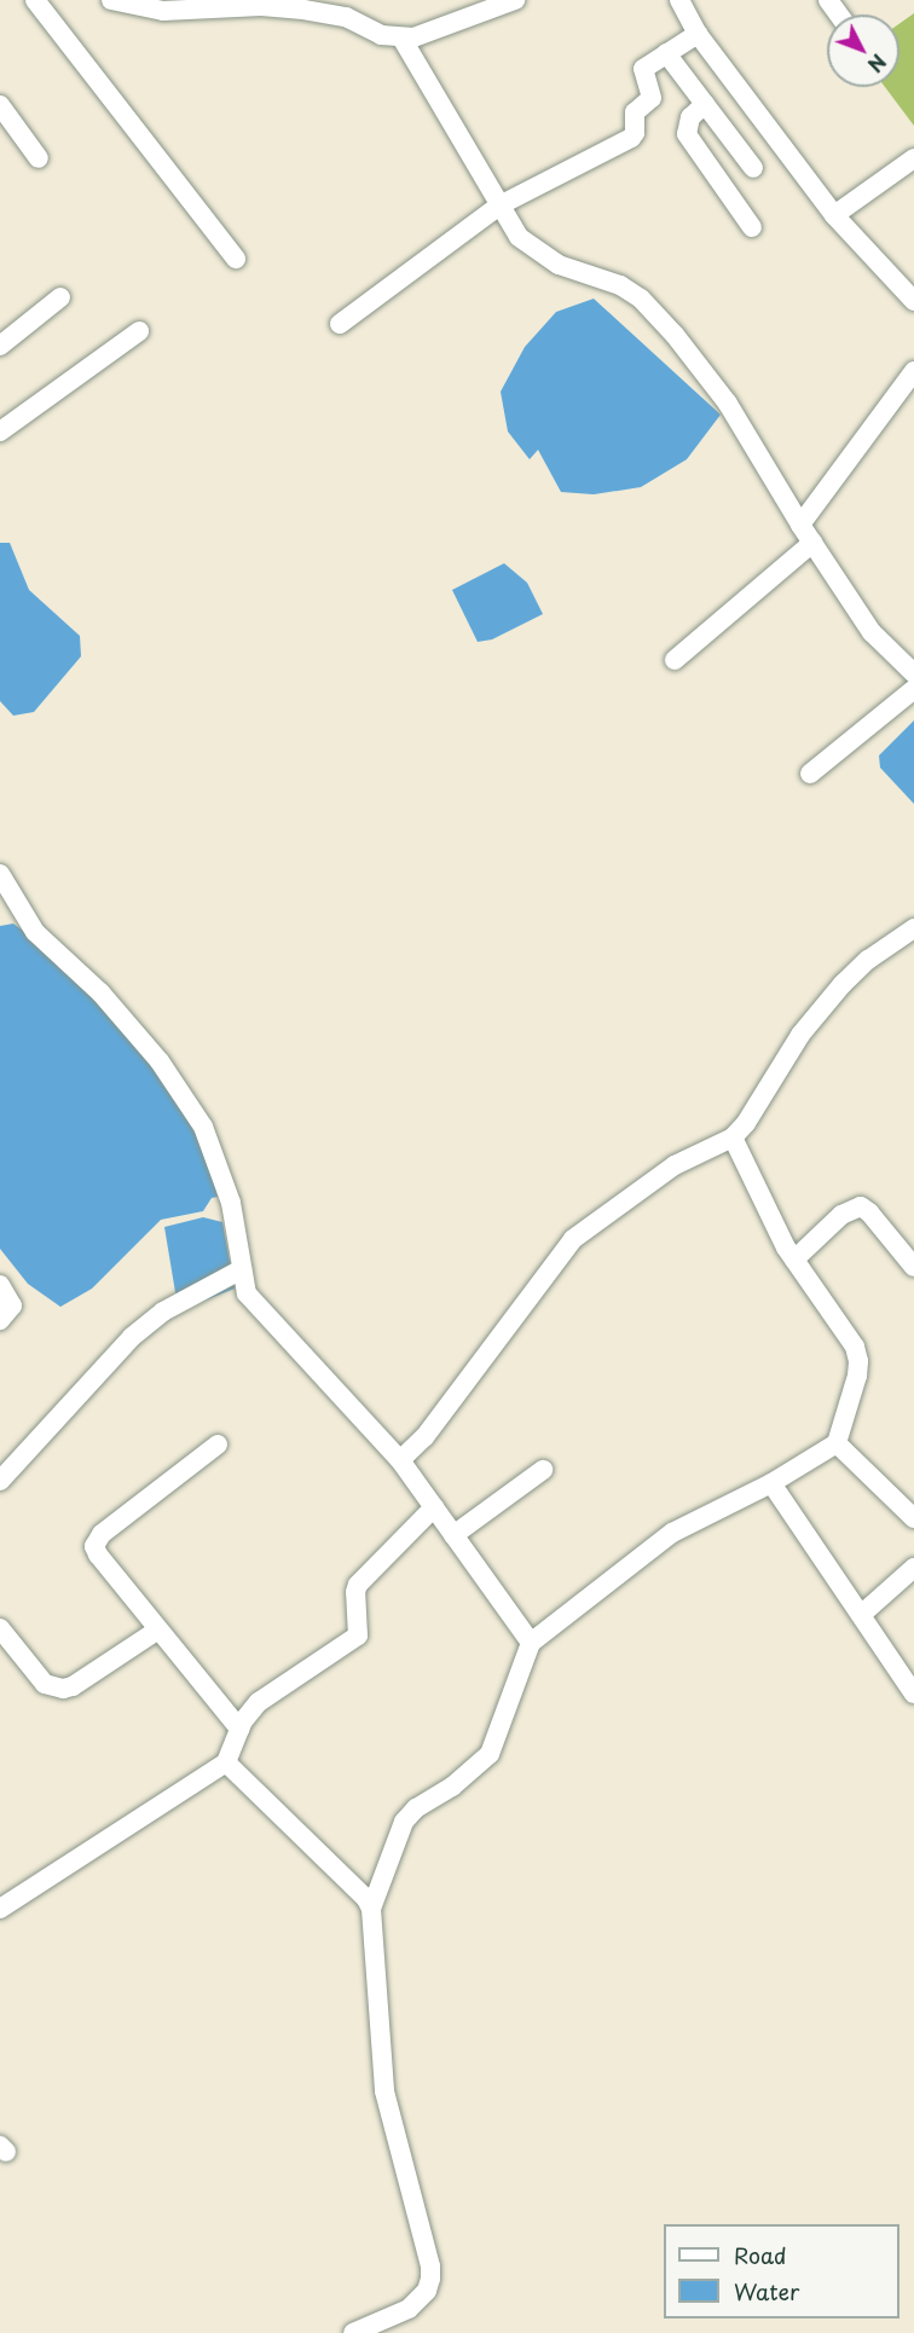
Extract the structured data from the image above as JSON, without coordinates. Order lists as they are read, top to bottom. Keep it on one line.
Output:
{"legend":["Road","Water"],"north":"bottom right"}
